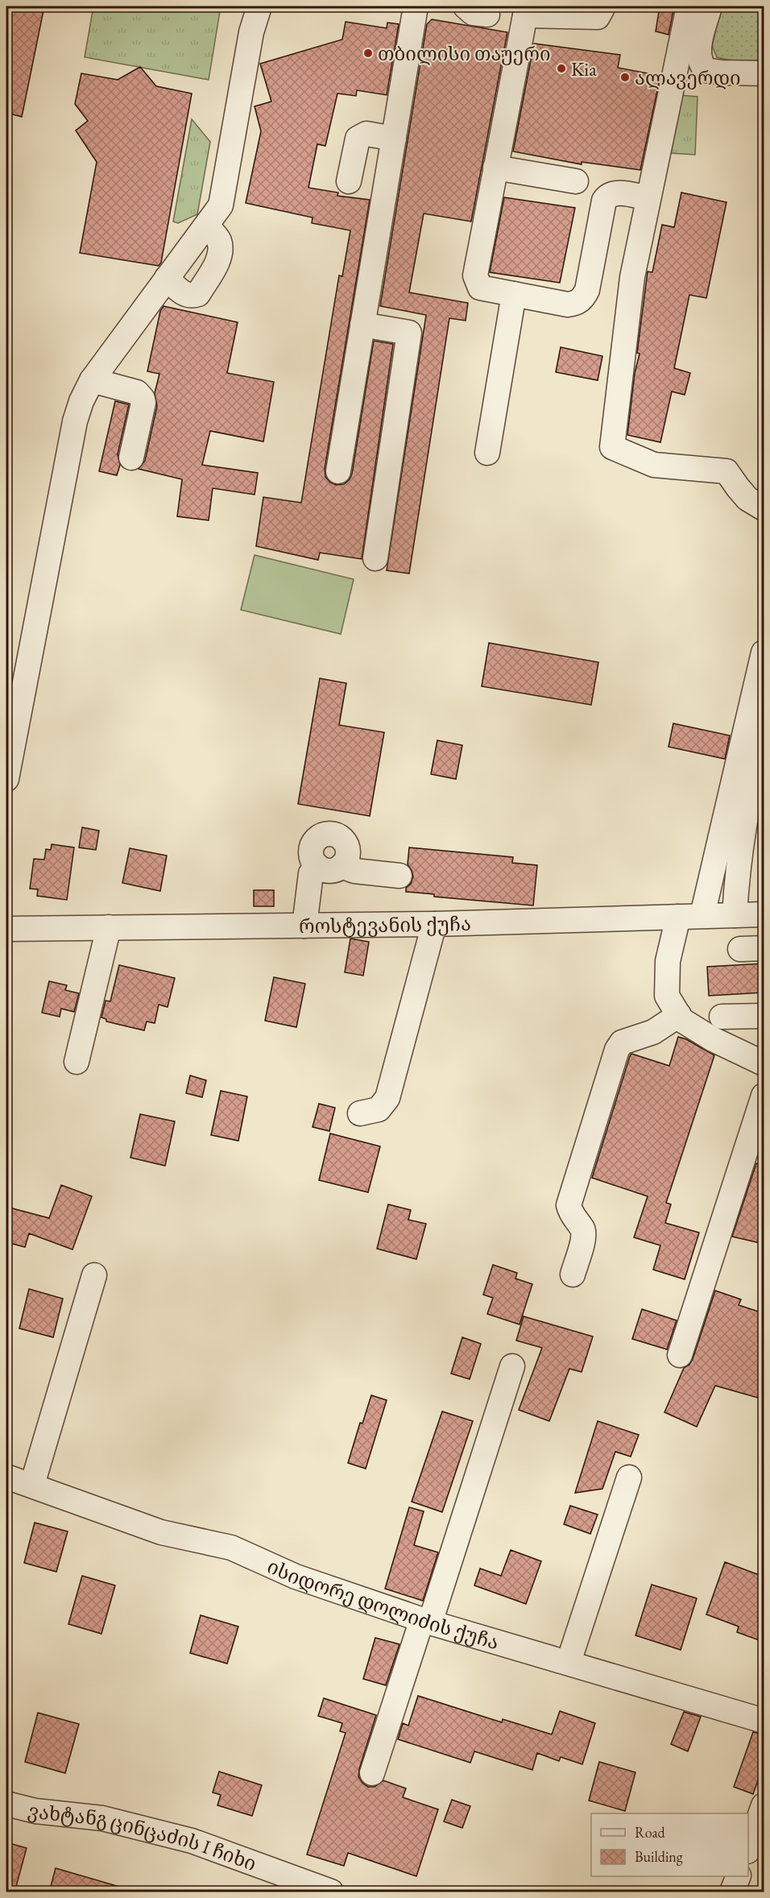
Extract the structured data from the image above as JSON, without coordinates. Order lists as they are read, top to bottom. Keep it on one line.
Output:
{"streets":{"street":["როსტევანის ქუჩა","ისიდორე დოლიძის ქუჩა","ვახტანგ ცინცაძის I ჩიხი"]},"places":["თბილისი თაუერი","Kia","ალავერდი"],"legend":["Road","Building"]}
